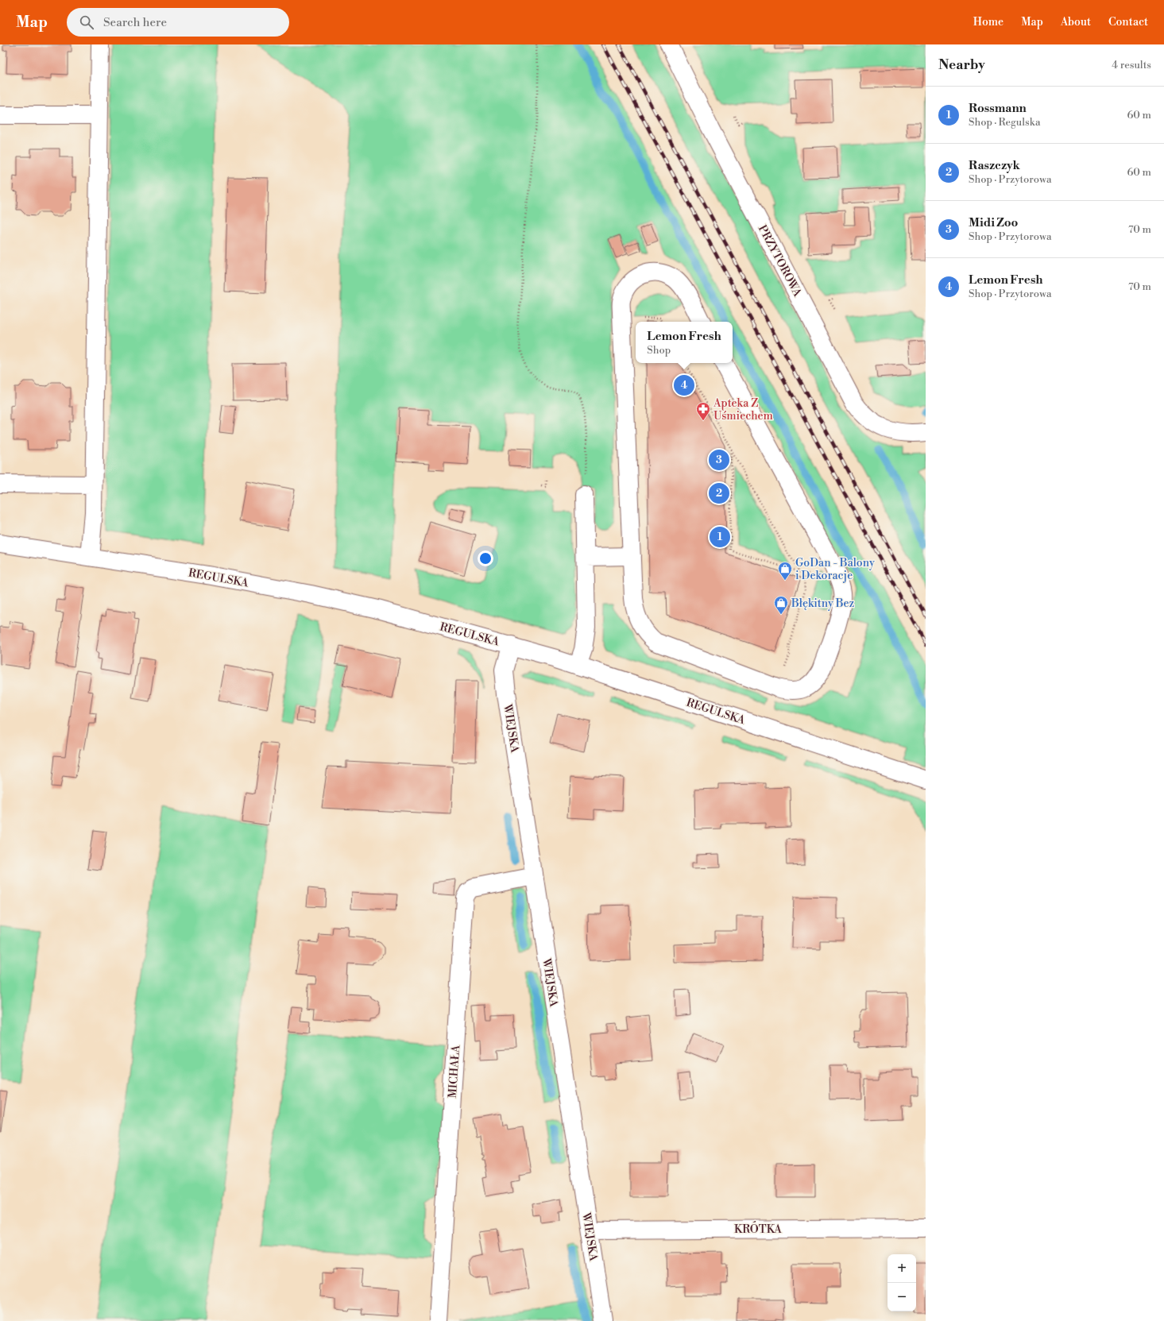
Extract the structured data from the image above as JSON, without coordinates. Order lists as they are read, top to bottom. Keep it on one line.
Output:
{"streets":{"street":["PRZYTOROWA","REGULSKA","WIEJSKA","MICHAŁA","KRÓTKA"]},"crossings":[["REGULSKA","WIEJSKA"],["WIEJSKA","MICHAŁA"],["WIEJSKA","KRÓTKA"]],"places":{"pharmacy":["Apteka Z Uśmiechem"],"shop":["GoDan - Balony i Dekoracje","Błękitny Bez"]},"page":{"header":"Map","search":"Search here","nav":["Home","Map","About","Contact"],"heading":["Nearby","4 results"],"list":[{"mark":"1","name":"Rossmann","note":"Shop · Regulska","value":"60 m"},{"mark":"2","name":"Raszczyk","note":"Shop · Przytorowa","value":"60 m"},{"mark":"3","name":"Midi Zoo","note":"Shop · Przytorowa","value":"70 m"},{"mark":"4","name":"Lemon Fresh","note":"Shop · Przytorowa","value":"70 m"}],"popup":["Lemon Fresh","Shop"],"pins":["4","3","2","1"],"map_buttons":["+","−"]}}
